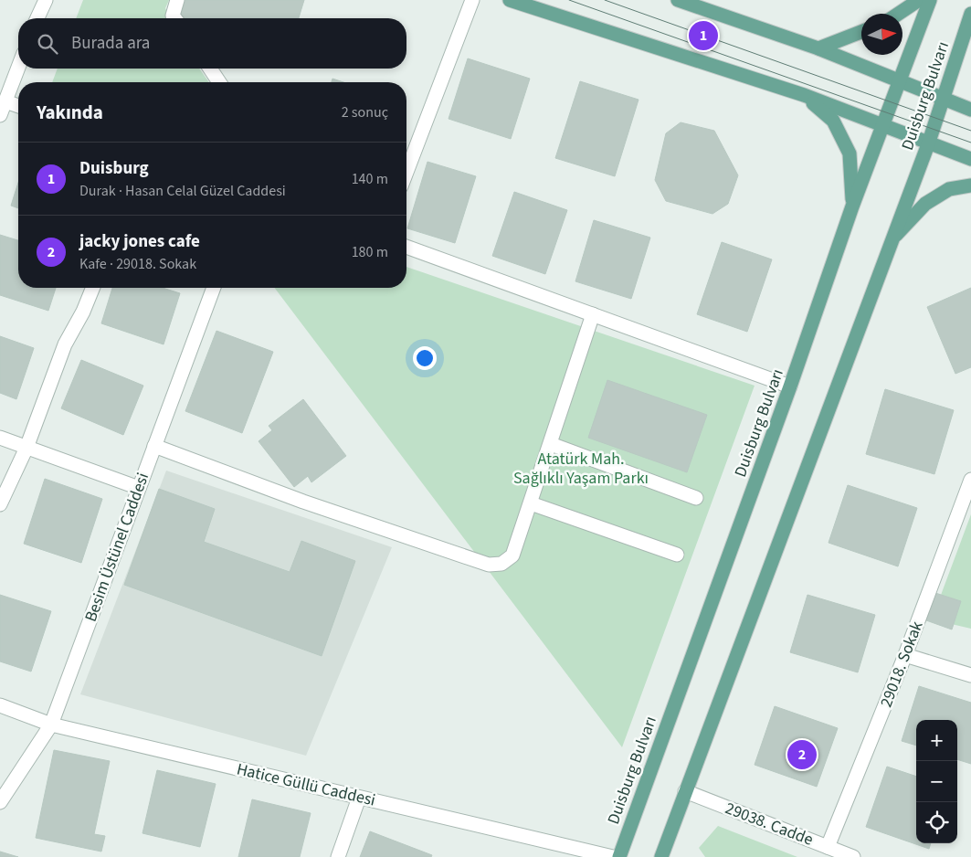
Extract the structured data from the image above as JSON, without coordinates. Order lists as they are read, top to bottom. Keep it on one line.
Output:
{"streets":{"main road":["Duisburg Bulvarı"],"street":["Besim Üstünel Caddesi","29018. Sokak","Hatice Güllü Caddesi","29038. Cadde"]},"crossings":[["Duisburg Bulvarı","29038. Cadde"],["Besim Üstünel Caddesi","Hatice Güllü Caddesi"],["29018. Sokak","29038. Cadde"]],"parks":["Atatürk Mah. Sağlıklı Yaşam Parkı"],"north":"right","page":{"search":"Burada ara","pins":["1","2"],"heading":["Yakında","2 sonuç"],"list":[{"mark":"1","name":"Duisburg","note":"Durak · Hasan Celal Güzel Caddesi","value":"140 m"},{"mark":"2","name":"jacky jones cafe","note":"Kafe · 29018. Sokak","value":"180 m"}],"map_buttons":["+","−"]}}
